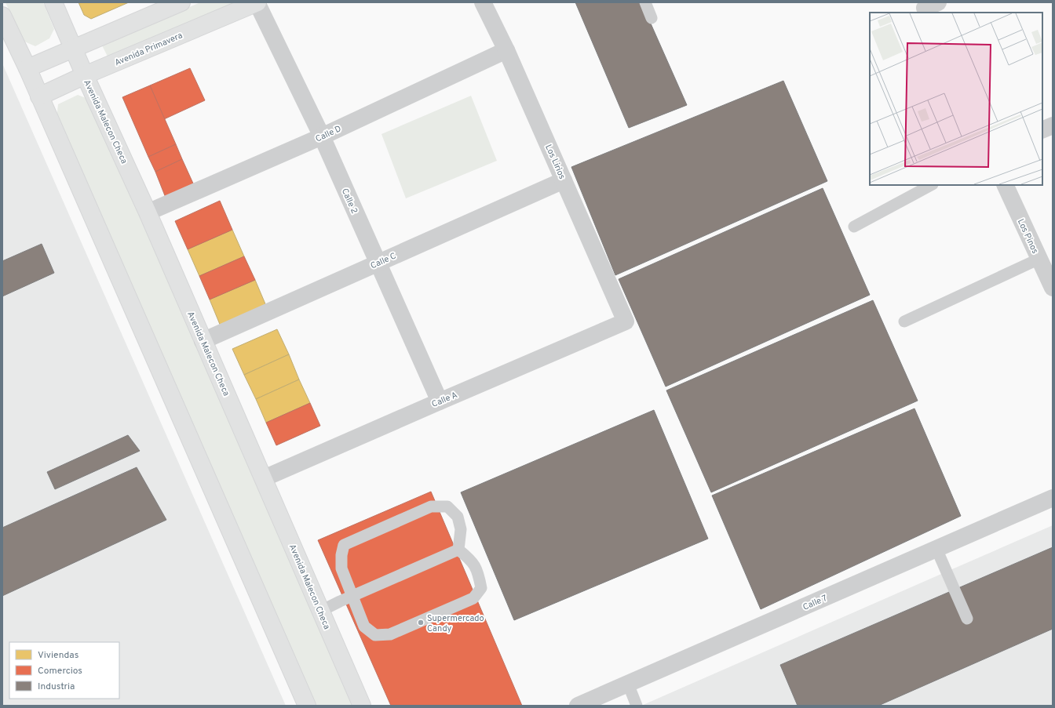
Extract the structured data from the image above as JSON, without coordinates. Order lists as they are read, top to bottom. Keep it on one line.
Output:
{"streets":{"main road":["Avenida Primavera","Avenida Malecon Checa"],"street":["Calle D","Los Lirios","Calle 2","Los Pinos","Calle C","Calle A","Calle 7"]},"crossings":[["Avenida Primavera","Avenida Malecon Checa"],["Avenida Primavera","Calle 2"],["Avenida Malecon Checa","Calle D"],["Avenida Malecon Checa","Calle C"],["Avenida Malecon Checa","Calle A"],["Calle D","Los Lirios"],["Calle D","Calle 2"],["Los Lirios","Calle C"],["Los Lirios","Calle A"],["Calle 2","Calle C"],["Calle 2","Calle A"]],"places":["Supermercado Candy"],"legend":["Viviendas","Comercios","Industria"]}
